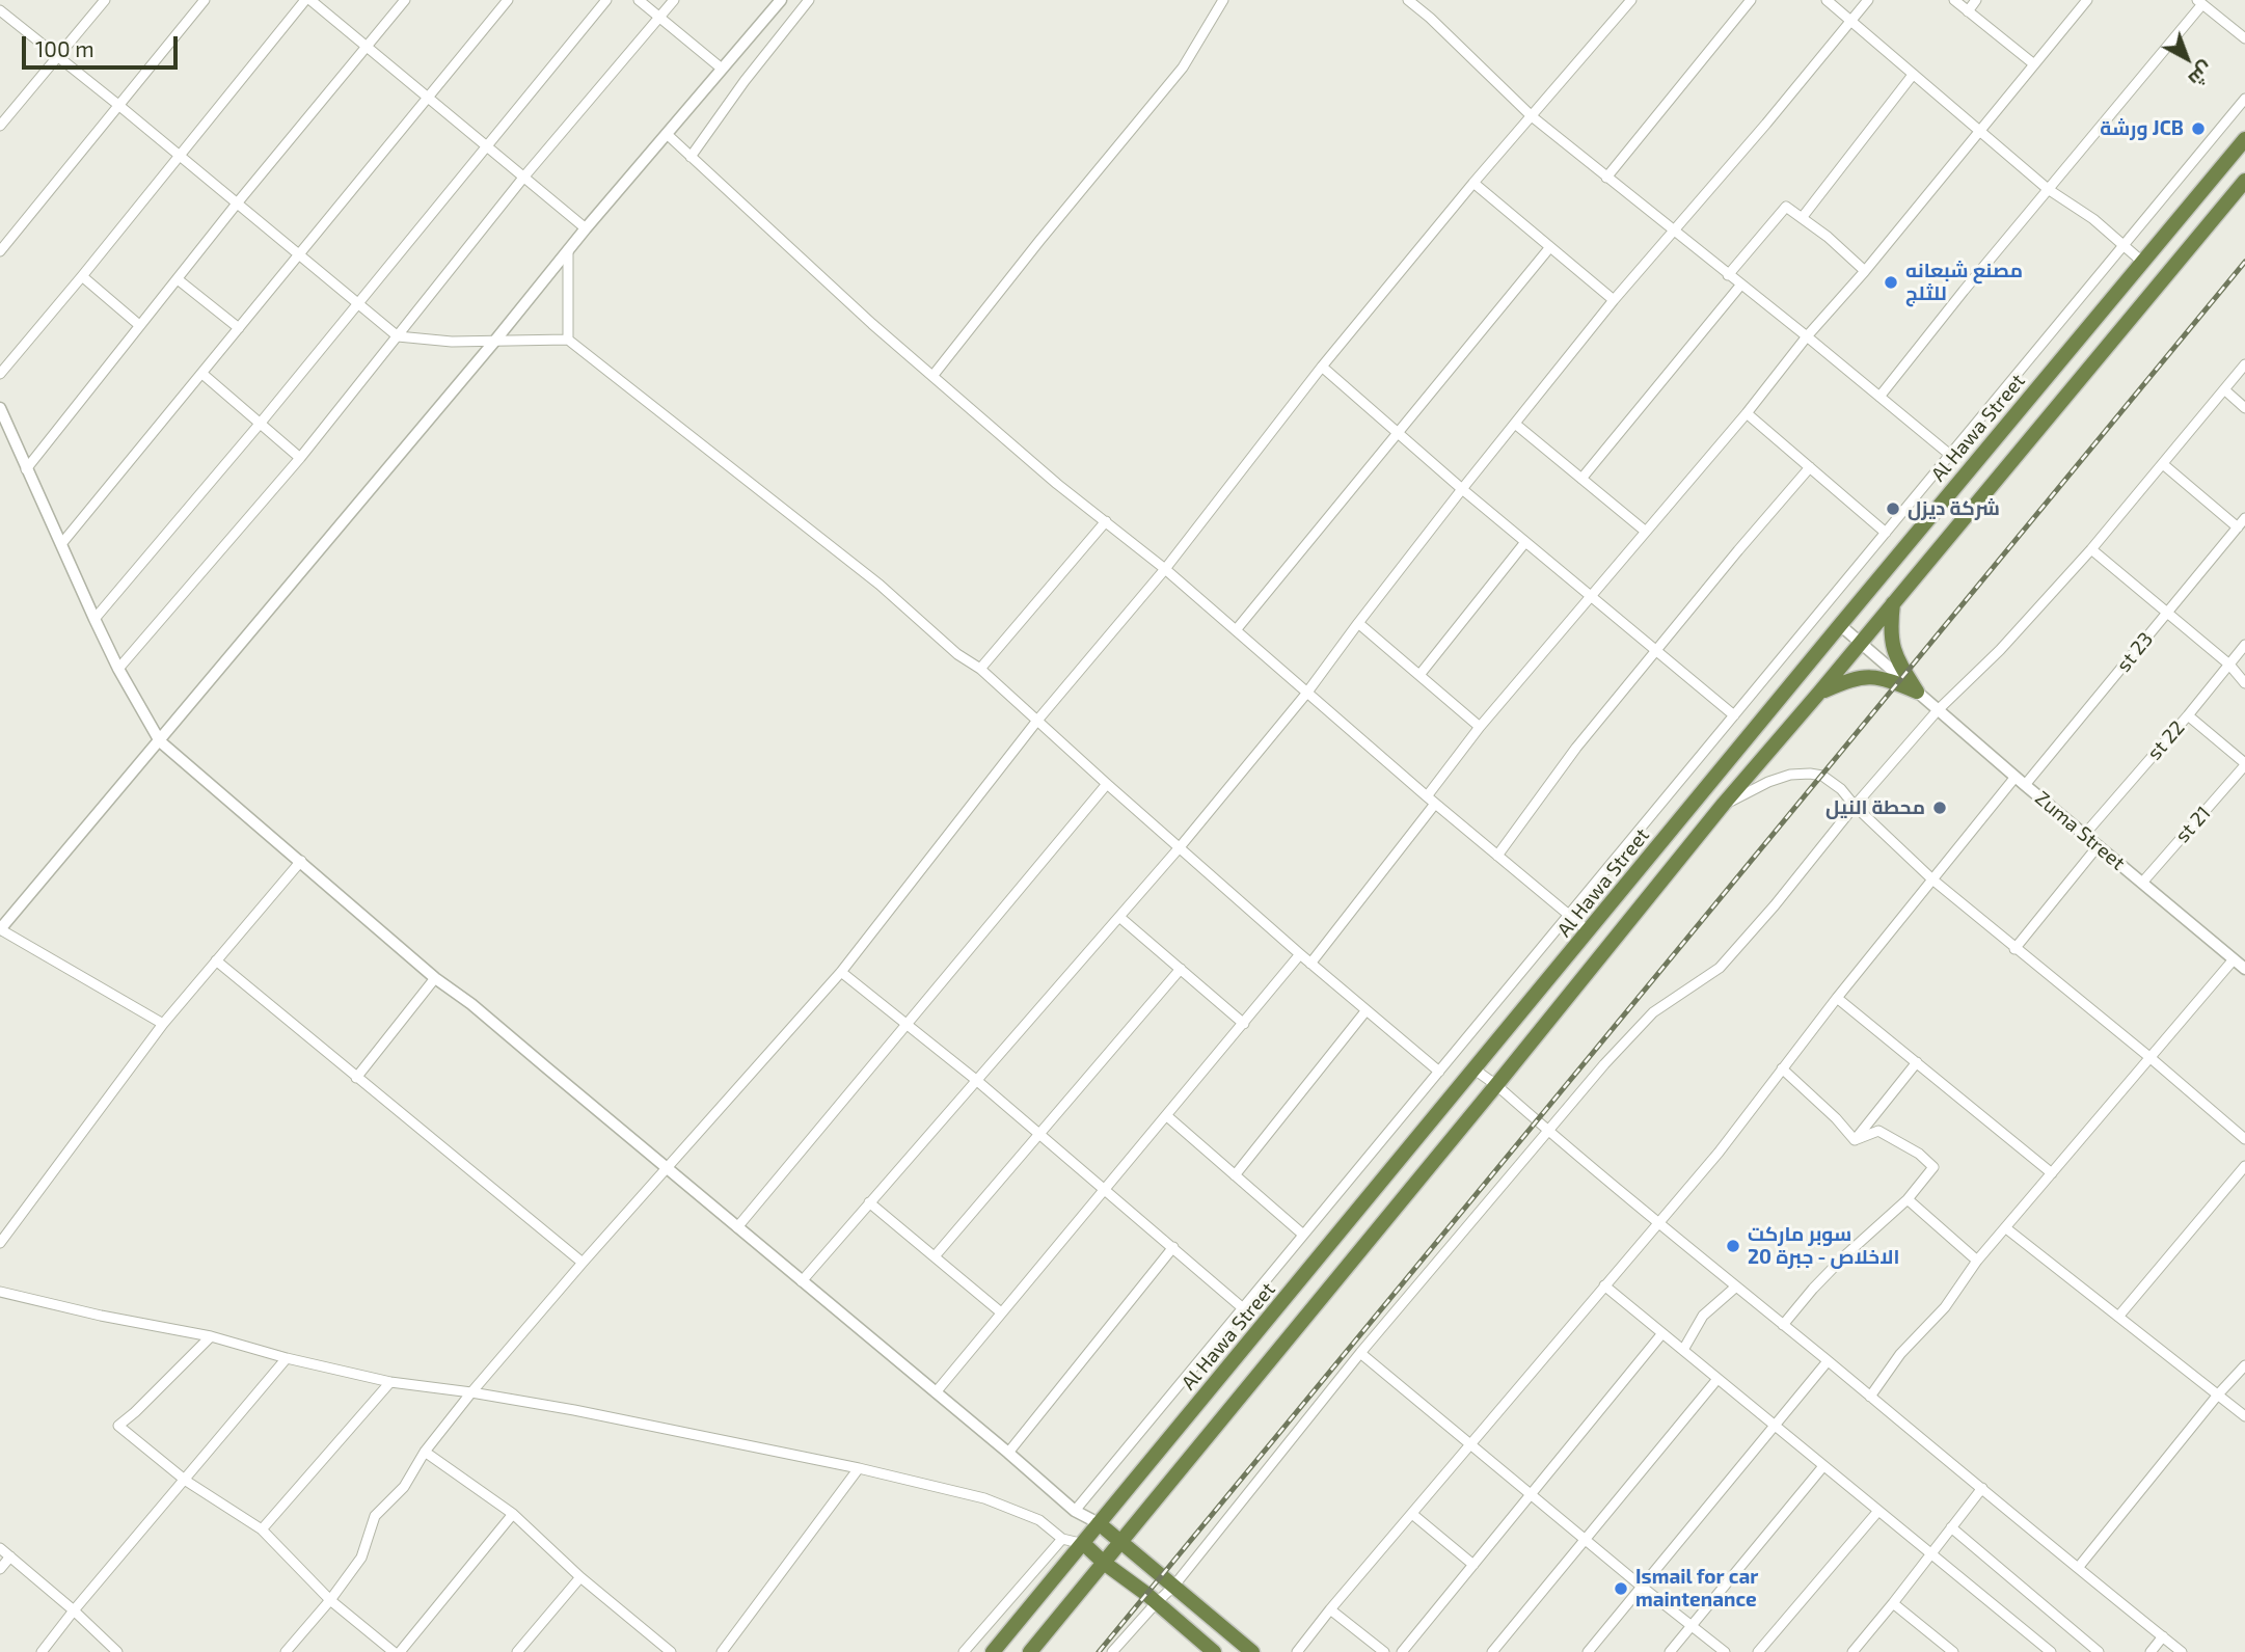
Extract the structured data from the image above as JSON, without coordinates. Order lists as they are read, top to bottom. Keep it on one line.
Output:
{"streets":{"highway":["Al Hawa Street"],"street":["st 23","st 22","st 21","Zuma Street"]},"crossings":[["Al Hawa Street","Zuma Street"],["st 23","Zuma Street"],["st 22","Zuma Street"],["st 21","Zuma Street"]],"places":["ورشة JCB","مصنع شبعانه للثلج","شركة ديزل","محطة النيل","سوبر ماركت الاخلاص - جبرة 20","Ismail for car maintenance"],"scale_bar":"100 m","north":"bottom right"}
